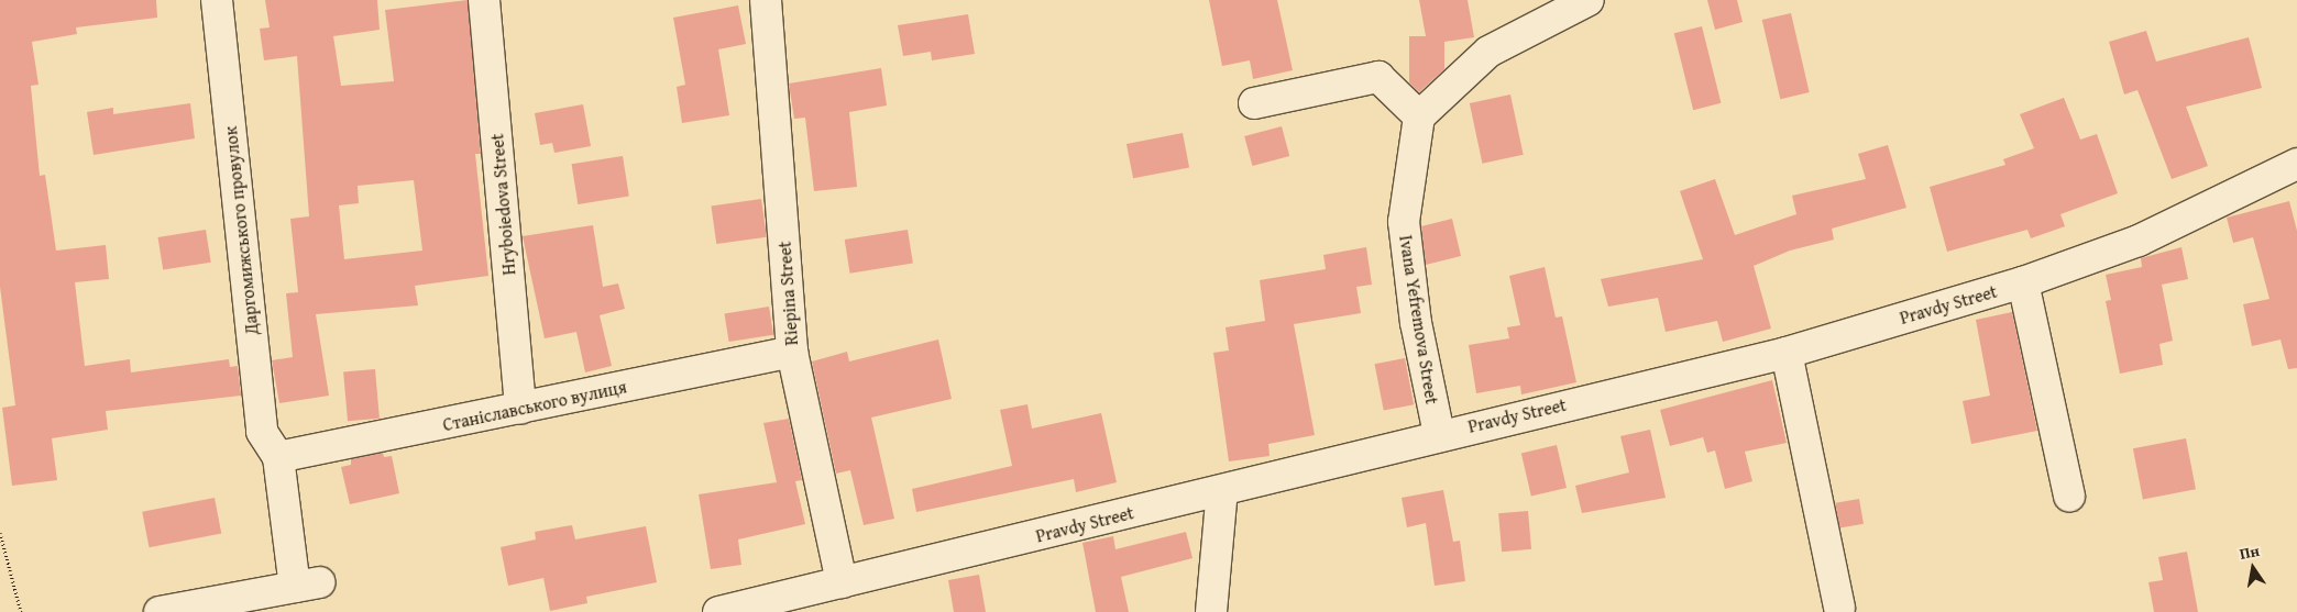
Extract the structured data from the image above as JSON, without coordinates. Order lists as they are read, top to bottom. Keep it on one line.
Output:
{"streets":{"street":["Hryboiedova Street","Даргомижського провулок","Riepina Street","Pravdy Street","Ivana Yefremova Street","Станіславського вулиця"]},"crossings":[["Hryboiedova Street","Станіславського вулиця"],["Даргомижського провулок","Станіславського вулиця"],["Riepina Street","Pravdy Street"],["Riepina Street","Станіславського вулиця"],["Pravdy Street","Ivana Yefremova Street"]],"north":"top"}
